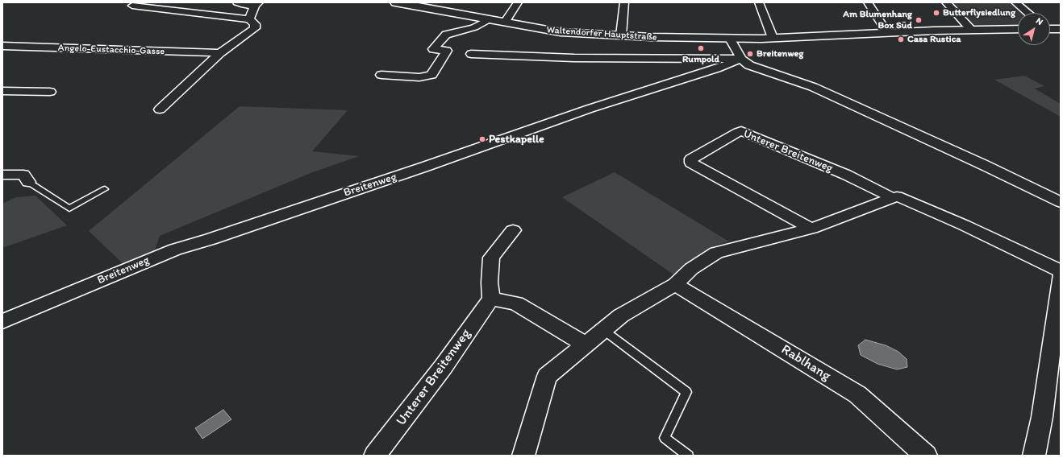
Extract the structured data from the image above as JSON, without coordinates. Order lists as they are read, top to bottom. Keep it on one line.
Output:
{"streets":{"main road":["Waltendorfer Hauptstraße"],"street":["Angelo-Eustacchio-Gasse","Unterer Breitenweg","Breitenweg","Rablhang"]},"places":["Butterflysiedlung","Am Blumenhang Box Süd","Casa Rustica","Rumpold","Breitenweg","Pestkapelle"],"north":"top right"}
